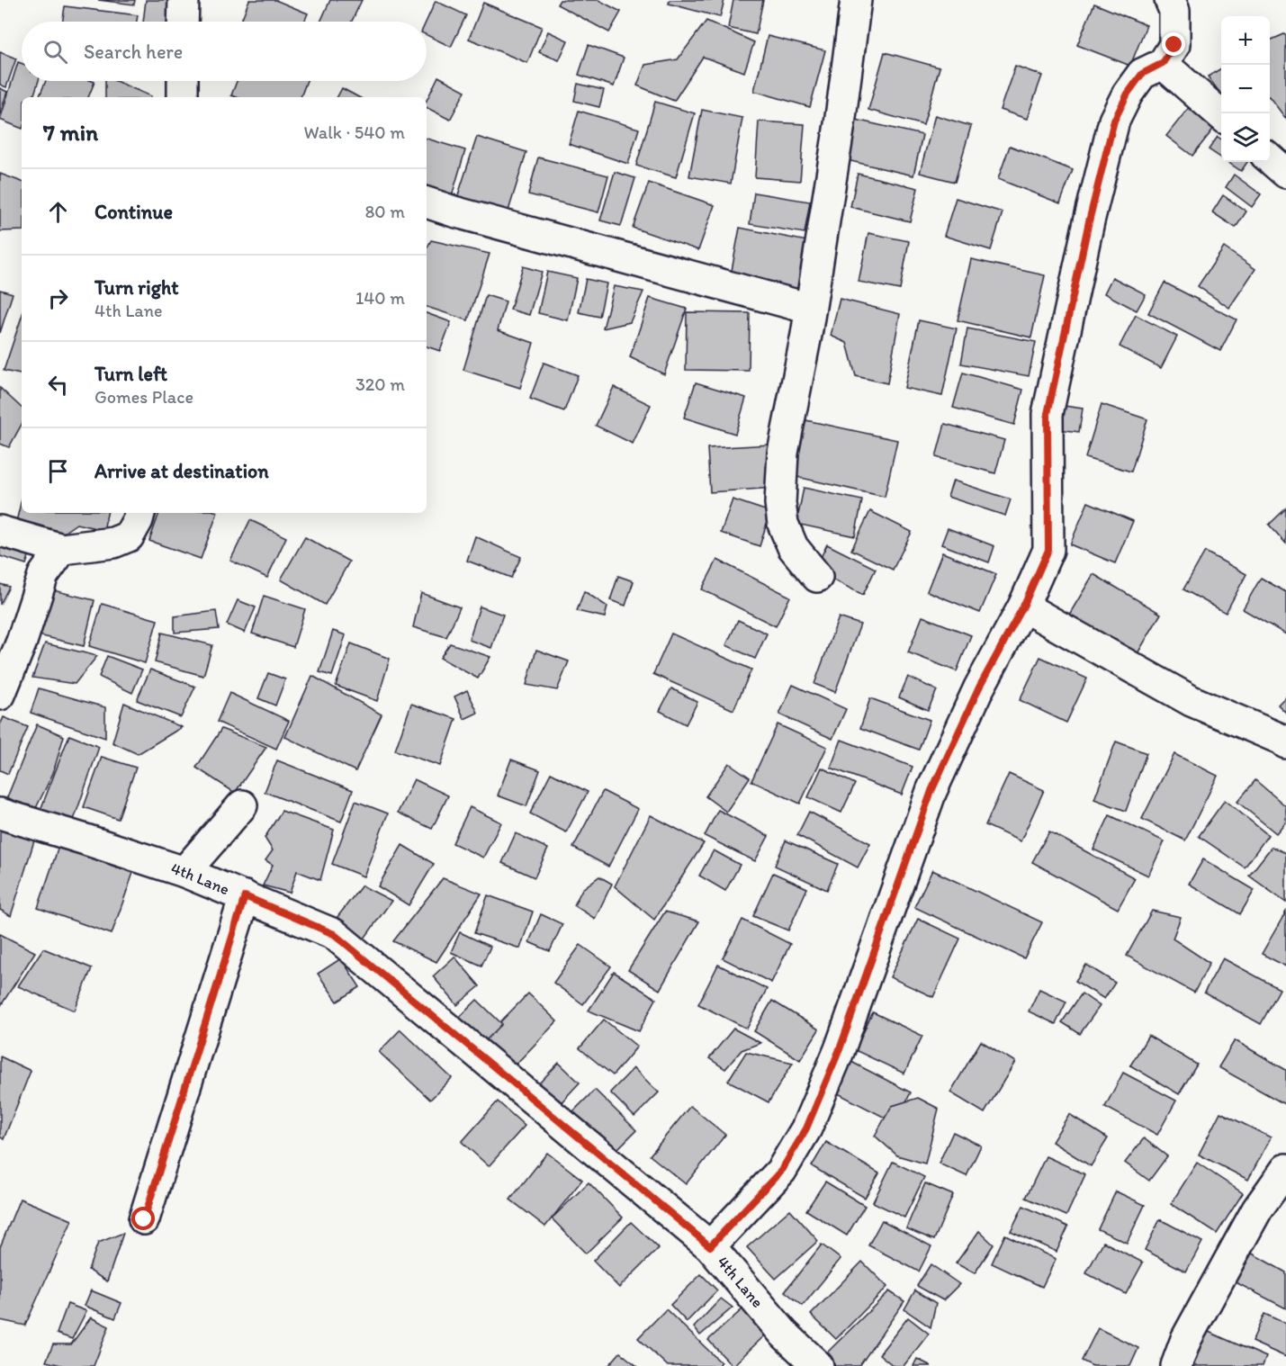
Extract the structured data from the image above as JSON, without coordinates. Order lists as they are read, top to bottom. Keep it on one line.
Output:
{"streets":{"street":["4th Lane"]},"page":{"map_buttons":["+","−"],"search":"Search here","heading":["7 min","Walk · 540 m"],"list":[["Continue","80 m"],["Turn right","4th Lane","140 m"],["Turn left","Gomes Place","320 m"],"Arrive at destination"]}}
